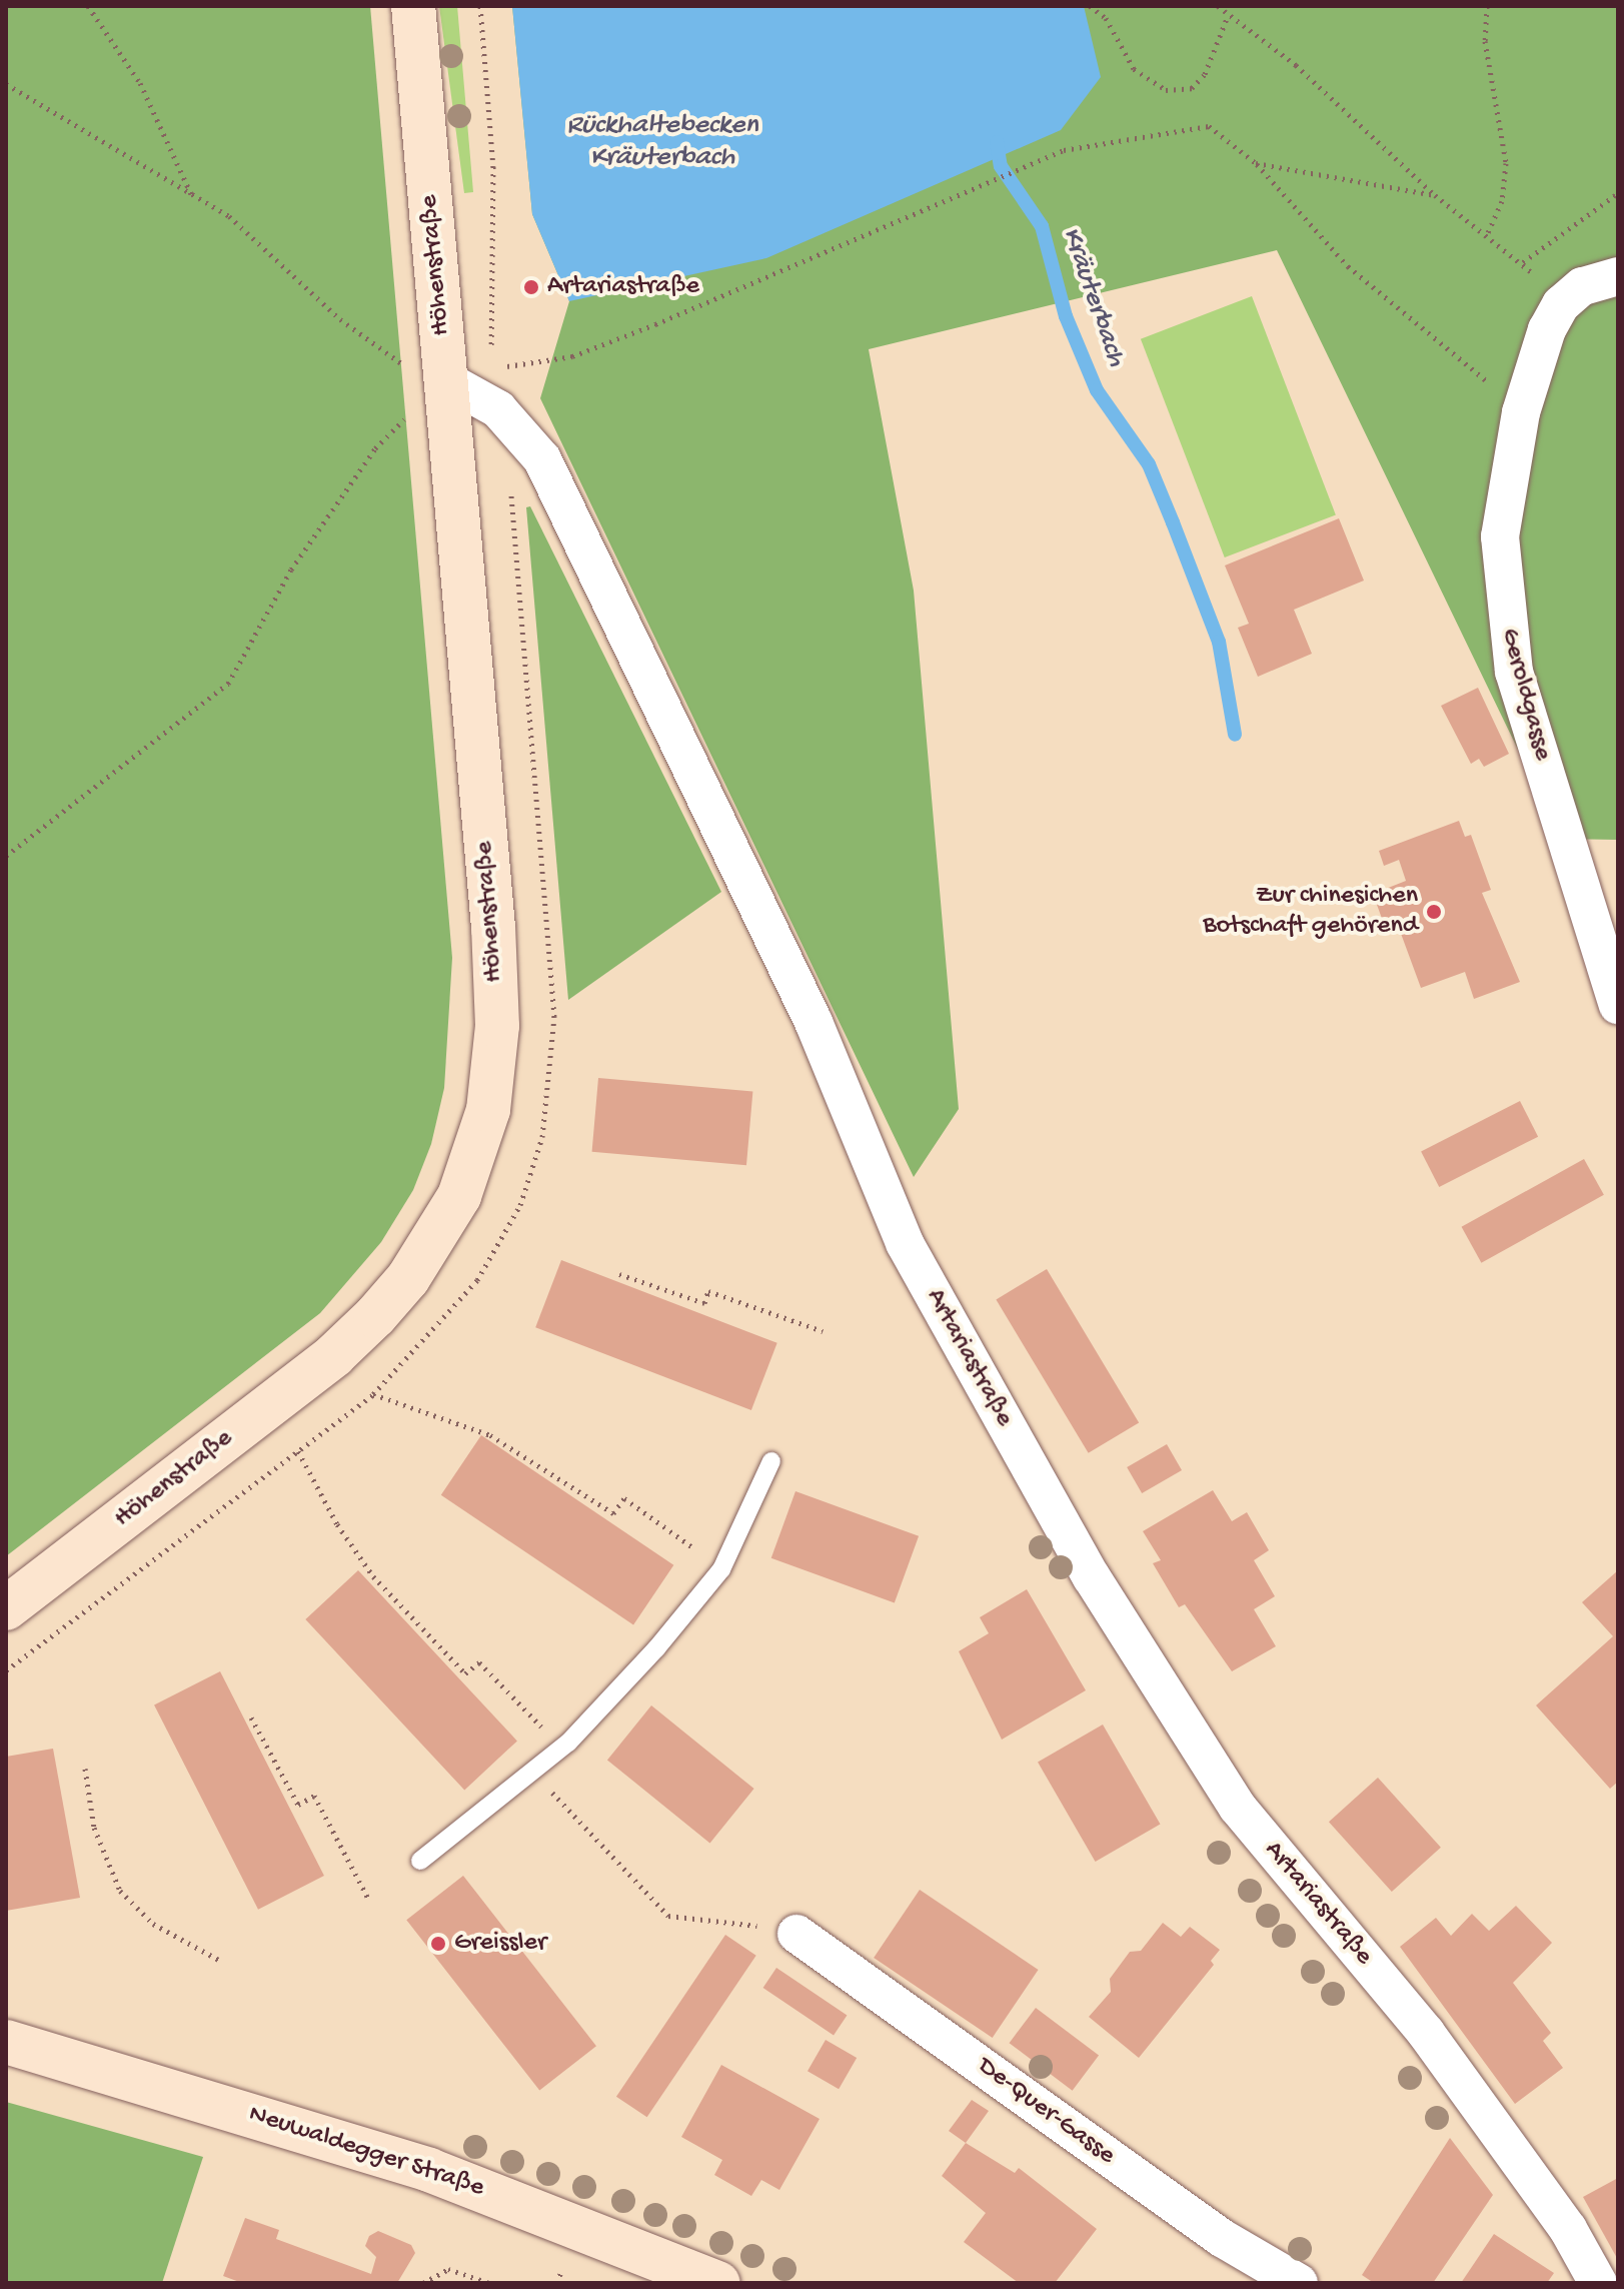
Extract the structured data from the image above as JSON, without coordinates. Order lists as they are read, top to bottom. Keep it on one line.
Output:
{"streets":{"main road":["Höhenstraße","Neuwaldegger Straße"],"street":["Geroldgasse","Artariastraße","De-Quer-Gasse"]},"crossings":[["Höhenstraße","Artariastraße"]],"water":["Rückhaltebecken Kräuterbach","Kräuterbach"],"places":["Artariastraße","Zur chinesichen Botschaft gehörend","Greissler"]}
